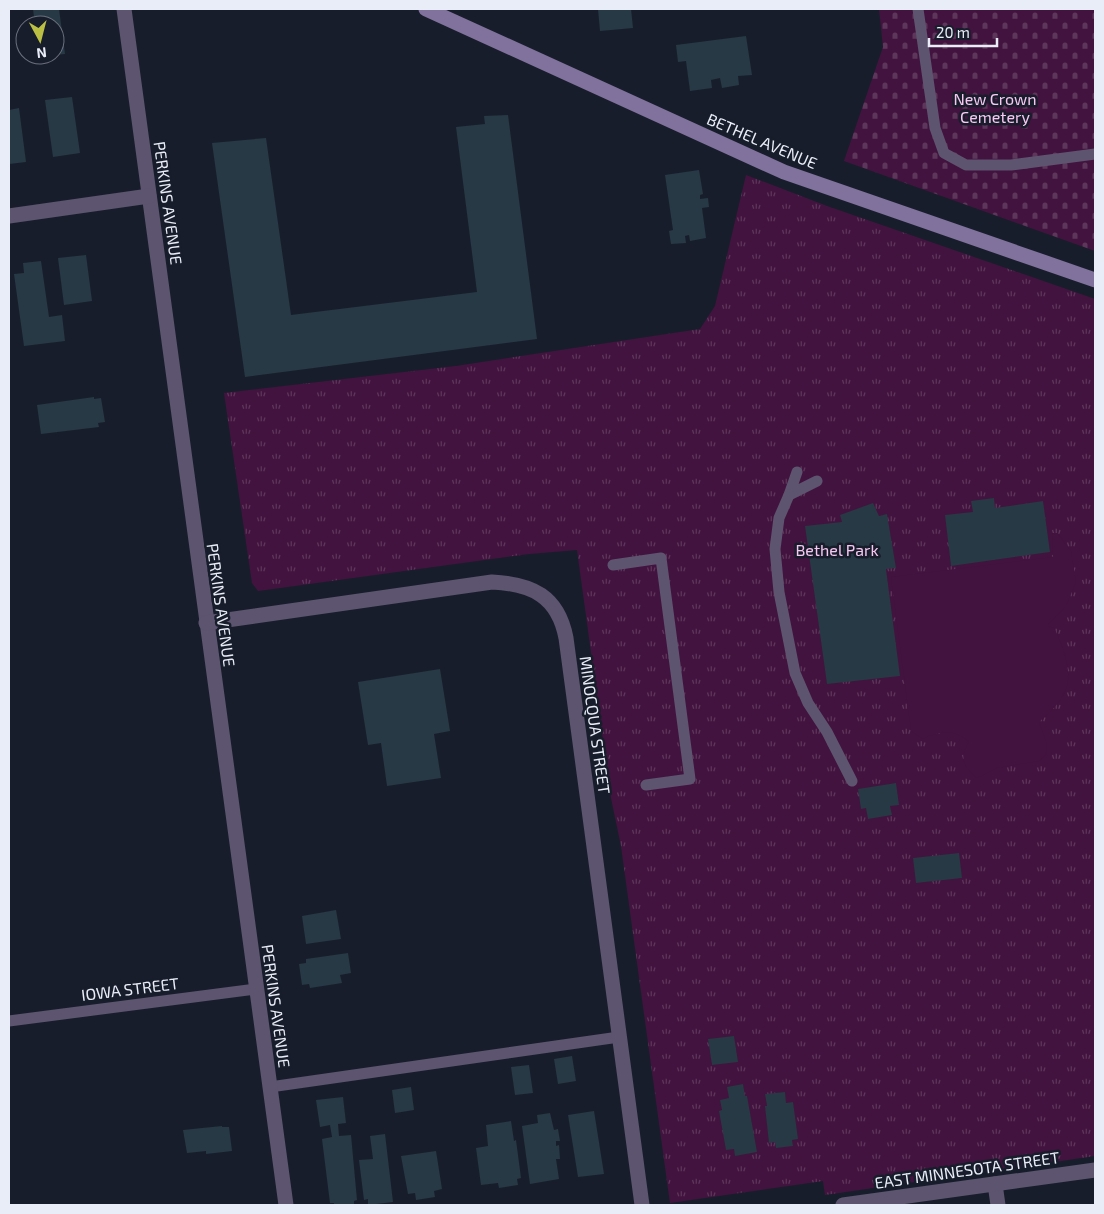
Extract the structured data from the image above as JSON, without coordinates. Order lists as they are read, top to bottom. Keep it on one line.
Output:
{"streets":{"street":["BETHEL AVENUE","PERKINS AVENUE","MINOCQUA STREET","EAST MINNESOTA STREET"],"lane":["IOWA STREET"]},"crossings":[["PERKINS AVENUE","MINOCQUA STREET"],["PERKINS AVENUE","IOWA STREET"]],"parks":["New Crown Cemetery","Bethel Park"],"scale_bar":"20 m","north":"bottom"}
